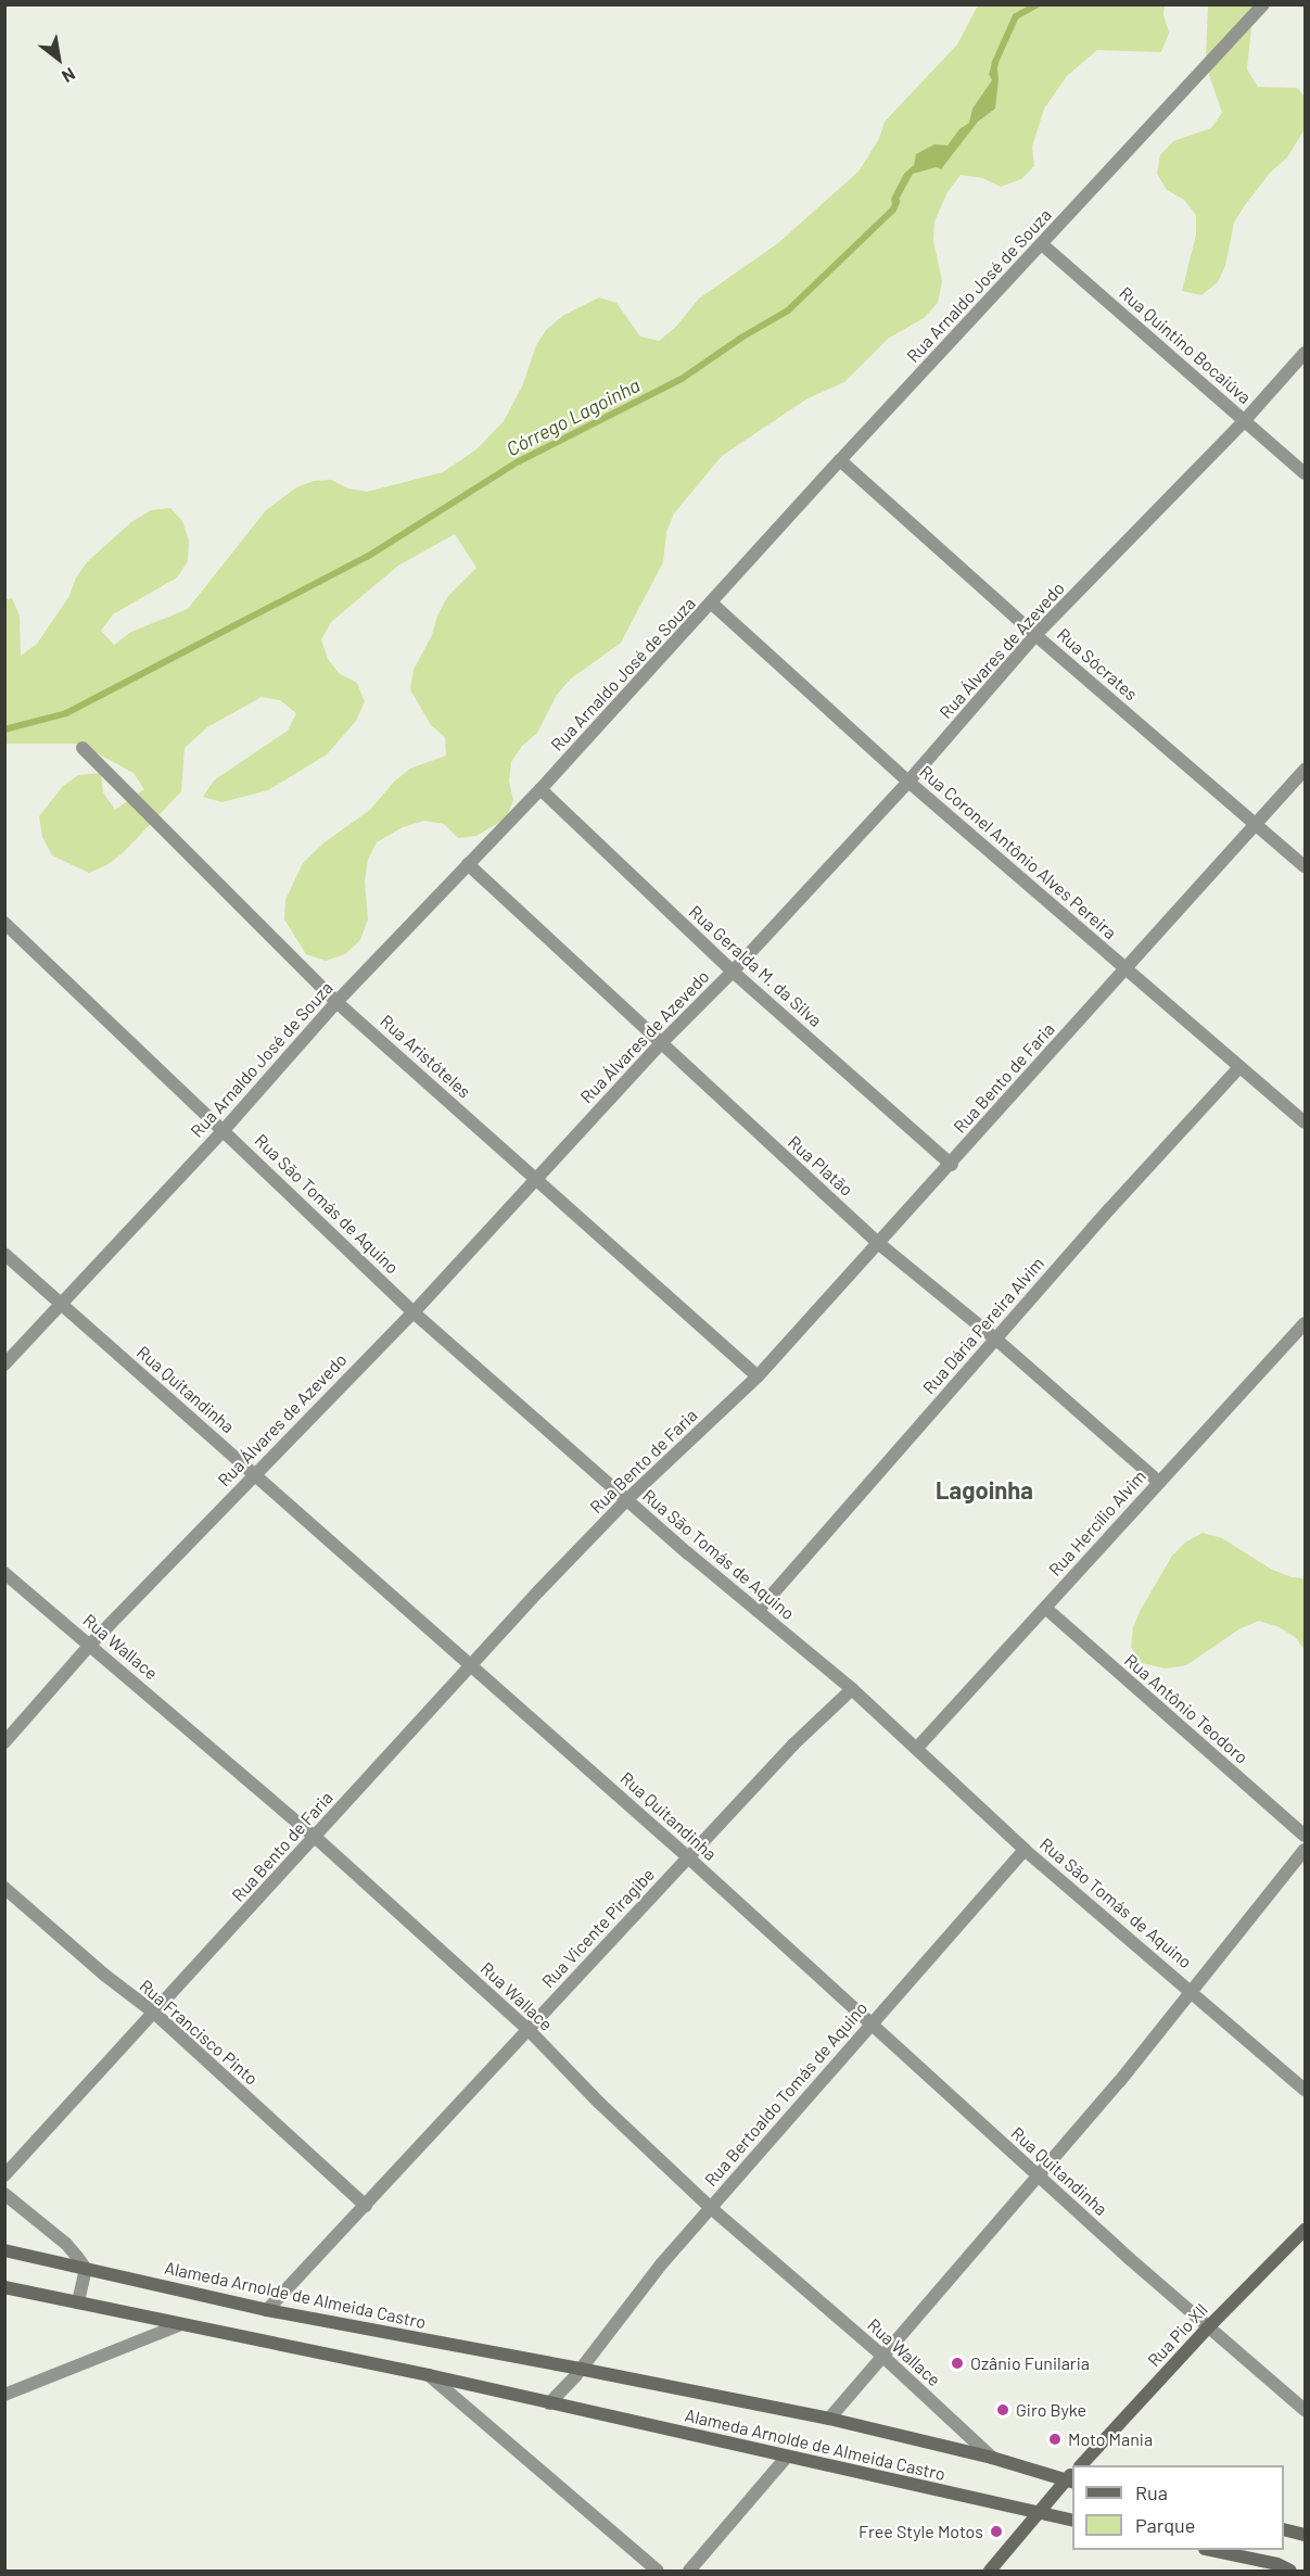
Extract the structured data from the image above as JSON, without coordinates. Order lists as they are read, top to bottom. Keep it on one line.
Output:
{"streets":{"main road":["Alameda Arnolde de Almeida Castro","Rua Pio Xll"],"street":["Rua Arnaldo José de Souza","Rua Quintino Bocaiúva","Rua Álvares de Azevedo","Rua Sócrates","Rua Coronel Antônio Alves Pereira","Rua Geralda M. da Silva","Rua Aristóteles","Rua Bento de Faria","Rua Platão","Rua São Tomás de Aquino","Rua Dária Pereira Alvim","Rua Quitandinha","Rua Hercílio Alvim","Rua Wallace","Rua Antônio Teodoro","Rua Vicente Piragibe","Rua Francisco Pinto","Rua Bertoaldo Tomás de Aquino"]},"crossings":[["Rua Arnaldo José de Souza","Rua Quintino Bocaiúva"],["Rua Arnaldo José de Souza","Rua Sócrates"],["Rua Arnaldo José de Souza","Rua Coronel Antônio Alves Pereira"],["Rua Arnaldo José de Souza","Rua Geralda M. da Silva"],["Rua Arnaldo José de Souza","Rua Aristóteles"],["Rua Arnaldo José de Souza","Rua Platão"],["Rua Arnaldo José de Souza","Rua São Tomás de Aquino"],["Rua Arnaldo José de Souza","Rua Quitandinha"],["Rua Quintino Bocaiúva","Rua Álvares de Azevedo"],["Rua Álvares de Azevedo","Rua Sócrates"],["Rua Álvares de Azevedo","Rua Coronel Antônio Alves Pereira"],["Rua Álvares de Azevedo","Rua Geralda M. da Silva"],["Rua Álvares de Azevedo","Rua Aristóteles"],["Rua Álvares de Azevedo","Rua Platão"],["Rua Álvares de Azevedo","Rua São Tomás de Aquino"],["Rua Álvares de Azevedo","Rua Quitandinha"],["Rua Álvares de Azevedo","Rua Wallace"],["Rua Sócrates","Rua Bento de Faria"],["Rua Coronel Antônio Alves Pereira","Rua Bento de Faria"],["Rua Coronel Antônio Alves Pereira","Rua Dária Pereira Alvim"],["Rua Geralda M. da Silva","Rua Bento de Faria"],["Rua Aristóteles","Rua Bento de Faria"],["Rua Bento de Faria","Rua Platão"],["Rua Bento de Faria","Rua São Tomás de Aquino"],["Rua Bento de Faria","Rua Quitandinha"],["Rua Bento de Faria","Rua Wallace"],["Rua Bento de Faria","Rua Francisco Pinto"],["Rua Platão","Rua Dária Pereira Alvim"],["Rua Platão","Rua Hercílio Alvim"],["Rua São Tomás de Aquino","Rua Dária Pereira Alvim"],["Rua São Tomás de Aquino","Rua Hercílio Alvim"],["Rua São Tomás de Aquino","Rua Vicente Piragibe"],["Rua São Tomás de Aquino","Rua Bertoaldo Tomás de Aquino"],["Rua Quitandinha","Rua Vicente Piragibe"],["Rua Quitandinha","Rua Bertoaldo Tomás de Aquino"],["Rua Quitandinha","Rua Pio Xll"],["Rua Hercílio Alvim","Rua Antônio Teodoro"],["Rua Wallace","Rua Vicente Piragibe"],["Rua Wallace","Rua Bertoaldo Tomás de Aquino"],["Rua Wallace","Alameda Arnolde de Almeida Castro"],["Rua Vicente Piragibe","Rua Francisco Pinto"],["Rua Vicente Piragibe","Alameda Arnolde de Almeida Castro"],["Rua Bertoaldo Tomás de Aquino","Alameda Arnolde de Almeida Castro"]],"districts":["Lagoinha"],"water":["Córrego Lagoinha"],"places":["Ozânio Funilaria","Giro Byke","Moto Mania","Free Style Motos"],"legend":["Rua","Parque"],"north":"bottom right"}
